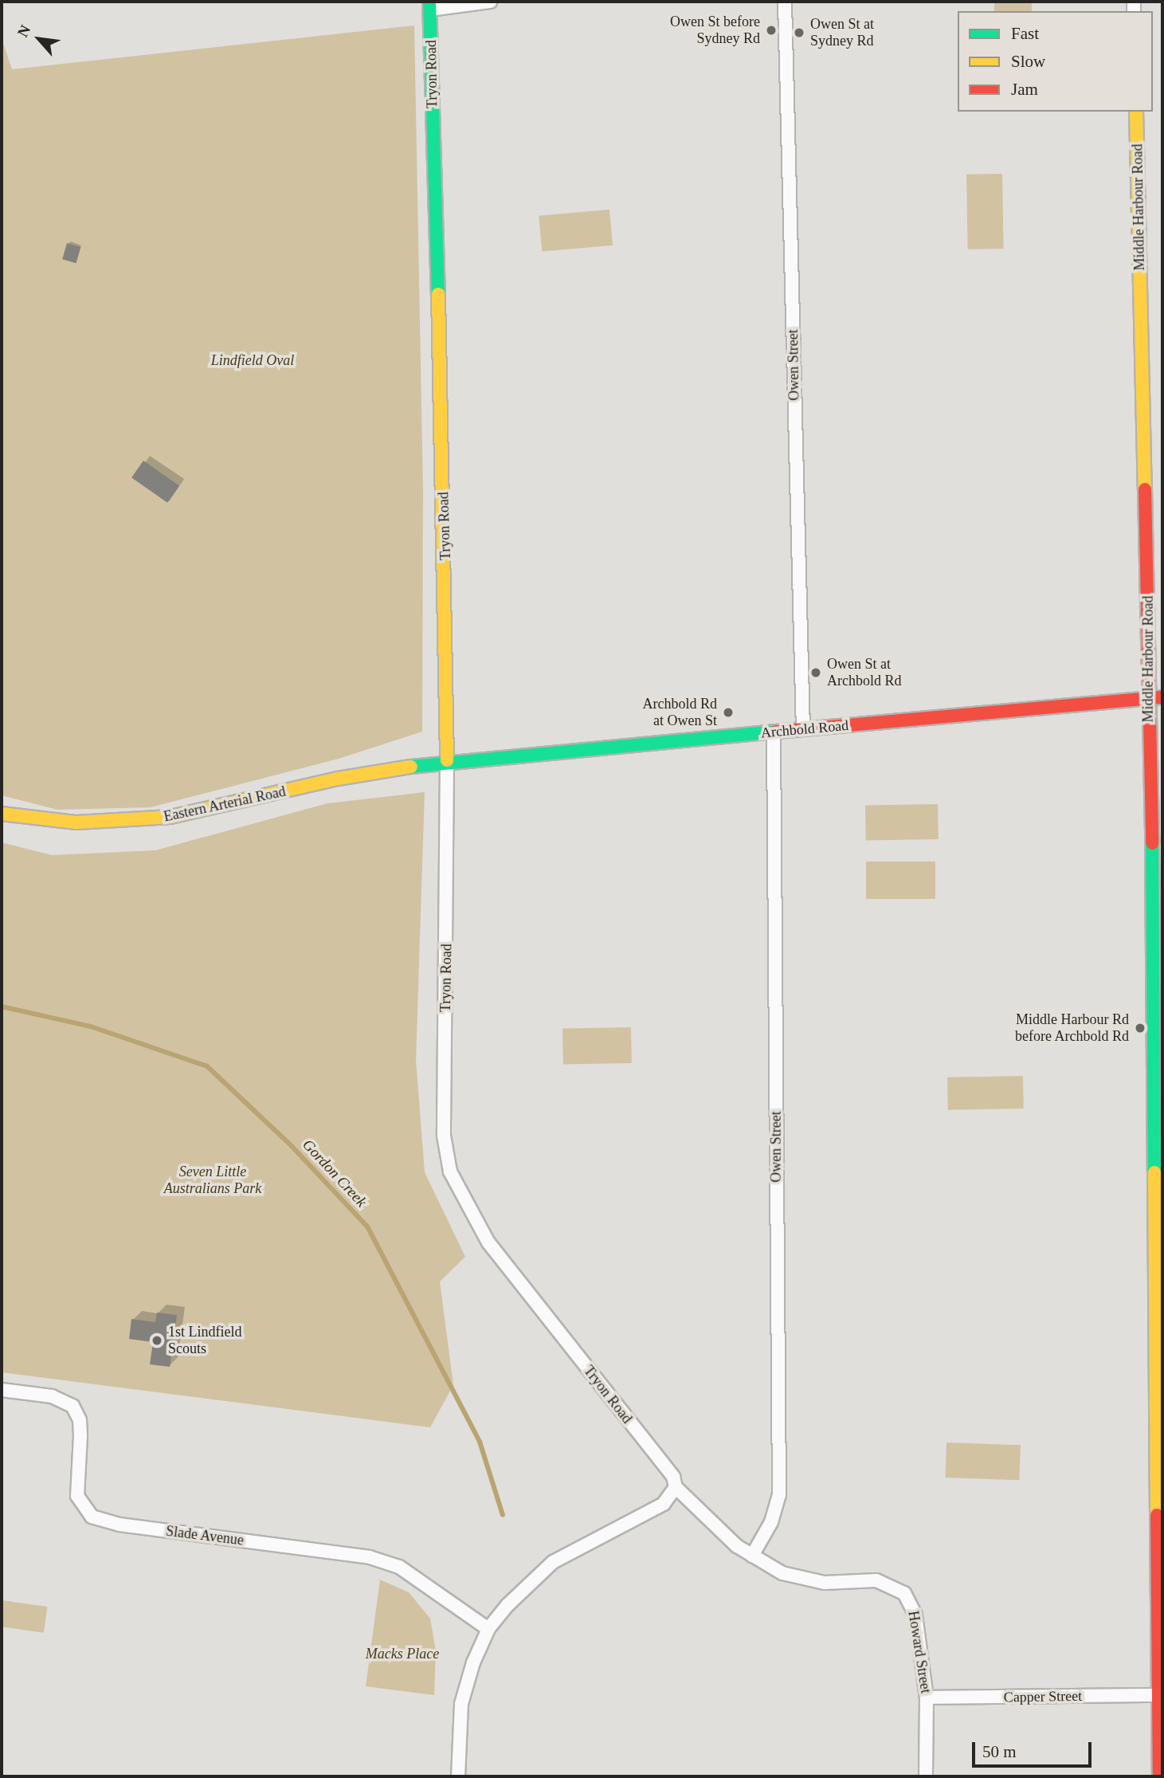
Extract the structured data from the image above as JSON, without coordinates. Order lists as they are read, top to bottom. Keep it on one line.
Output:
{"streets":{"street":["Tryon Road","Middle Harbour Road","Owen Street","Archbold Road","Eastern Arterial Road","Slade Avenue","Howard Street","Capper Street"]},"crossings":[["Tryon Road","Archbold Road"],["Tryon Road","Eastern Arterial Road"],["Tryon Road","Howard Street"],["Middle Harbour Road","Archbold Road"],["Middle Harbour Road","Capper Street"],["Owen Street","Archbold Road"],["Owen Street","Howard Street"],["Archbold Road","Eastern Arterial Road"],["Howard Street","Capper Street"]],"water":["Gordon Creek"],"parks":["Lindfield Oval","Seven Little Australians Park","Macks Place"],"places":["Owen St before Sydney Rd","Owen St at Sydney Rd","Owen St at Archbold Rd","Archbold Rd at Owen St","Middle Harbour Rd before Archbold Rd","1st Lindfield Scouts"],"legend":["Fast","Slow","Jam"],"scale_bar":"50 m","north":"top left"}
